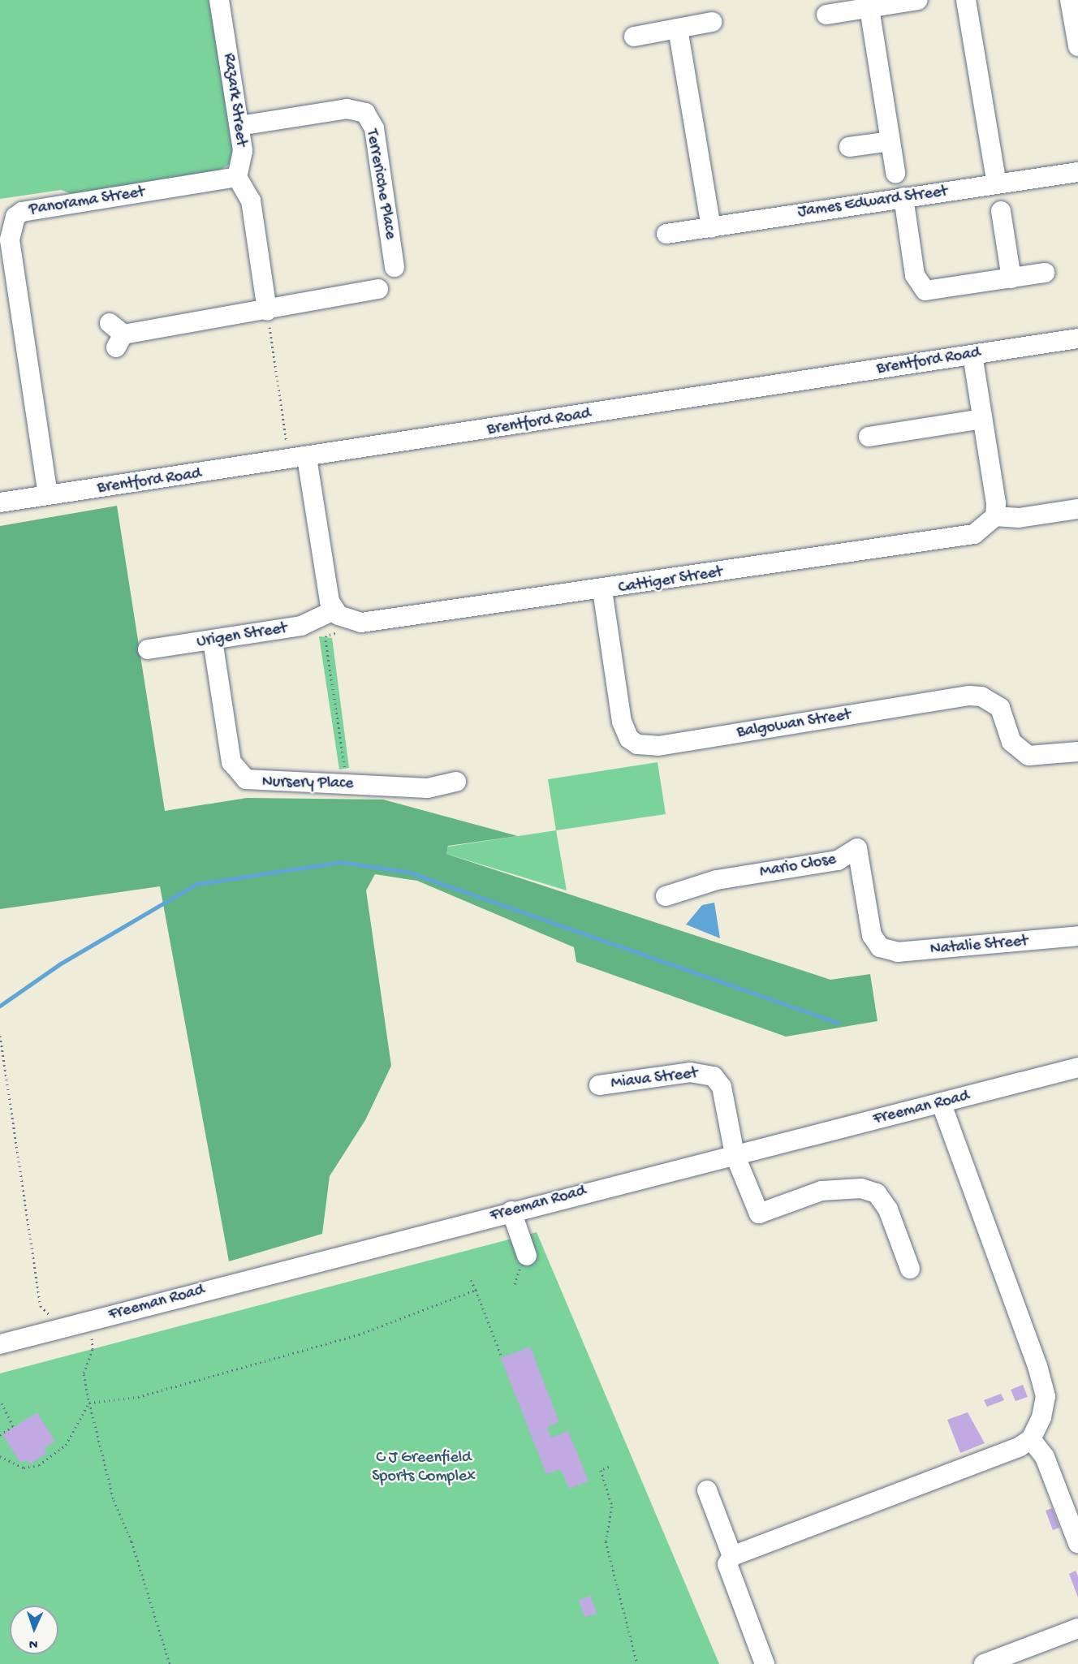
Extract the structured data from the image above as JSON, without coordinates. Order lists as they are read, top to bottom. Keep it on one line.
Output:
{"streets":{"street":["Razark Street","Terrericche Place","Panorama Street","James Edward Street","Brentford Road","Cattiger Street","Urigen Street","Balgowan Street","Nursery Place","Mario Close","Natalie Street","Miava Street","Freeman Road"]},"crossings":[["Razark Street","Terrericche Place"],["Razark Street","Panorama Street"],["Panorama Street","Brentford Road"],["Cattiger Street","Urigen Street"],["Cattiger Street","Balgowan Street"],["Urigen Street","Nursery Place"],["Mario Close","Natalie Street"],["Miava Street","Freeman Road"]],"parks":["C J Greenfield Sports Complex"],"north":"bottom"}
